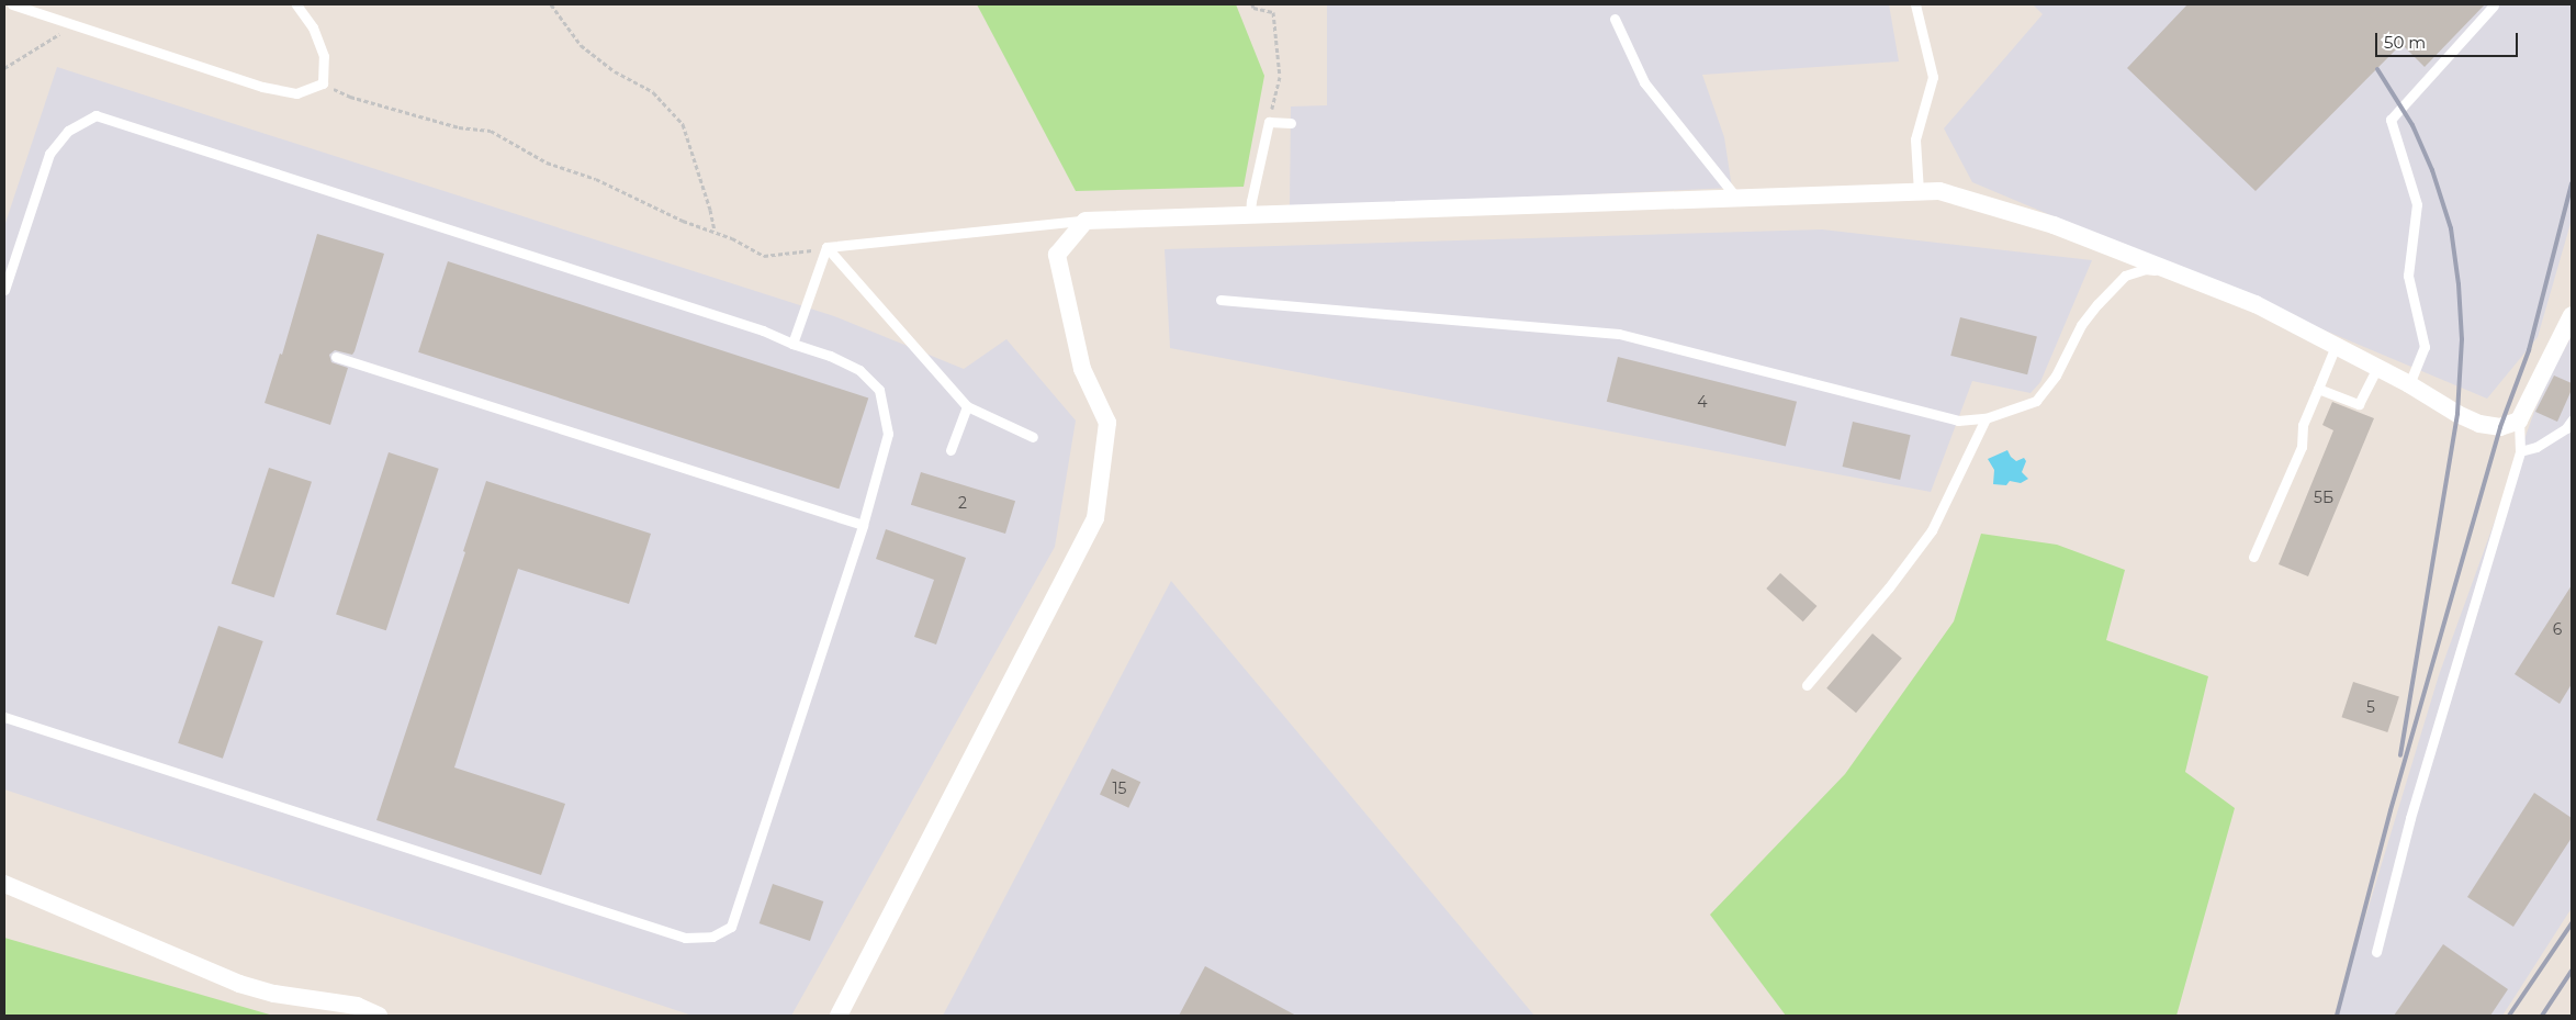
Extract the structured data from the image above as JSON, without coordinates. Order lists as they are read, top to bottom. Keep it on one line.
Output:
{"house_numbers":["4","5Б","2","6","5","15"],"scale_bar":"50 m"}
